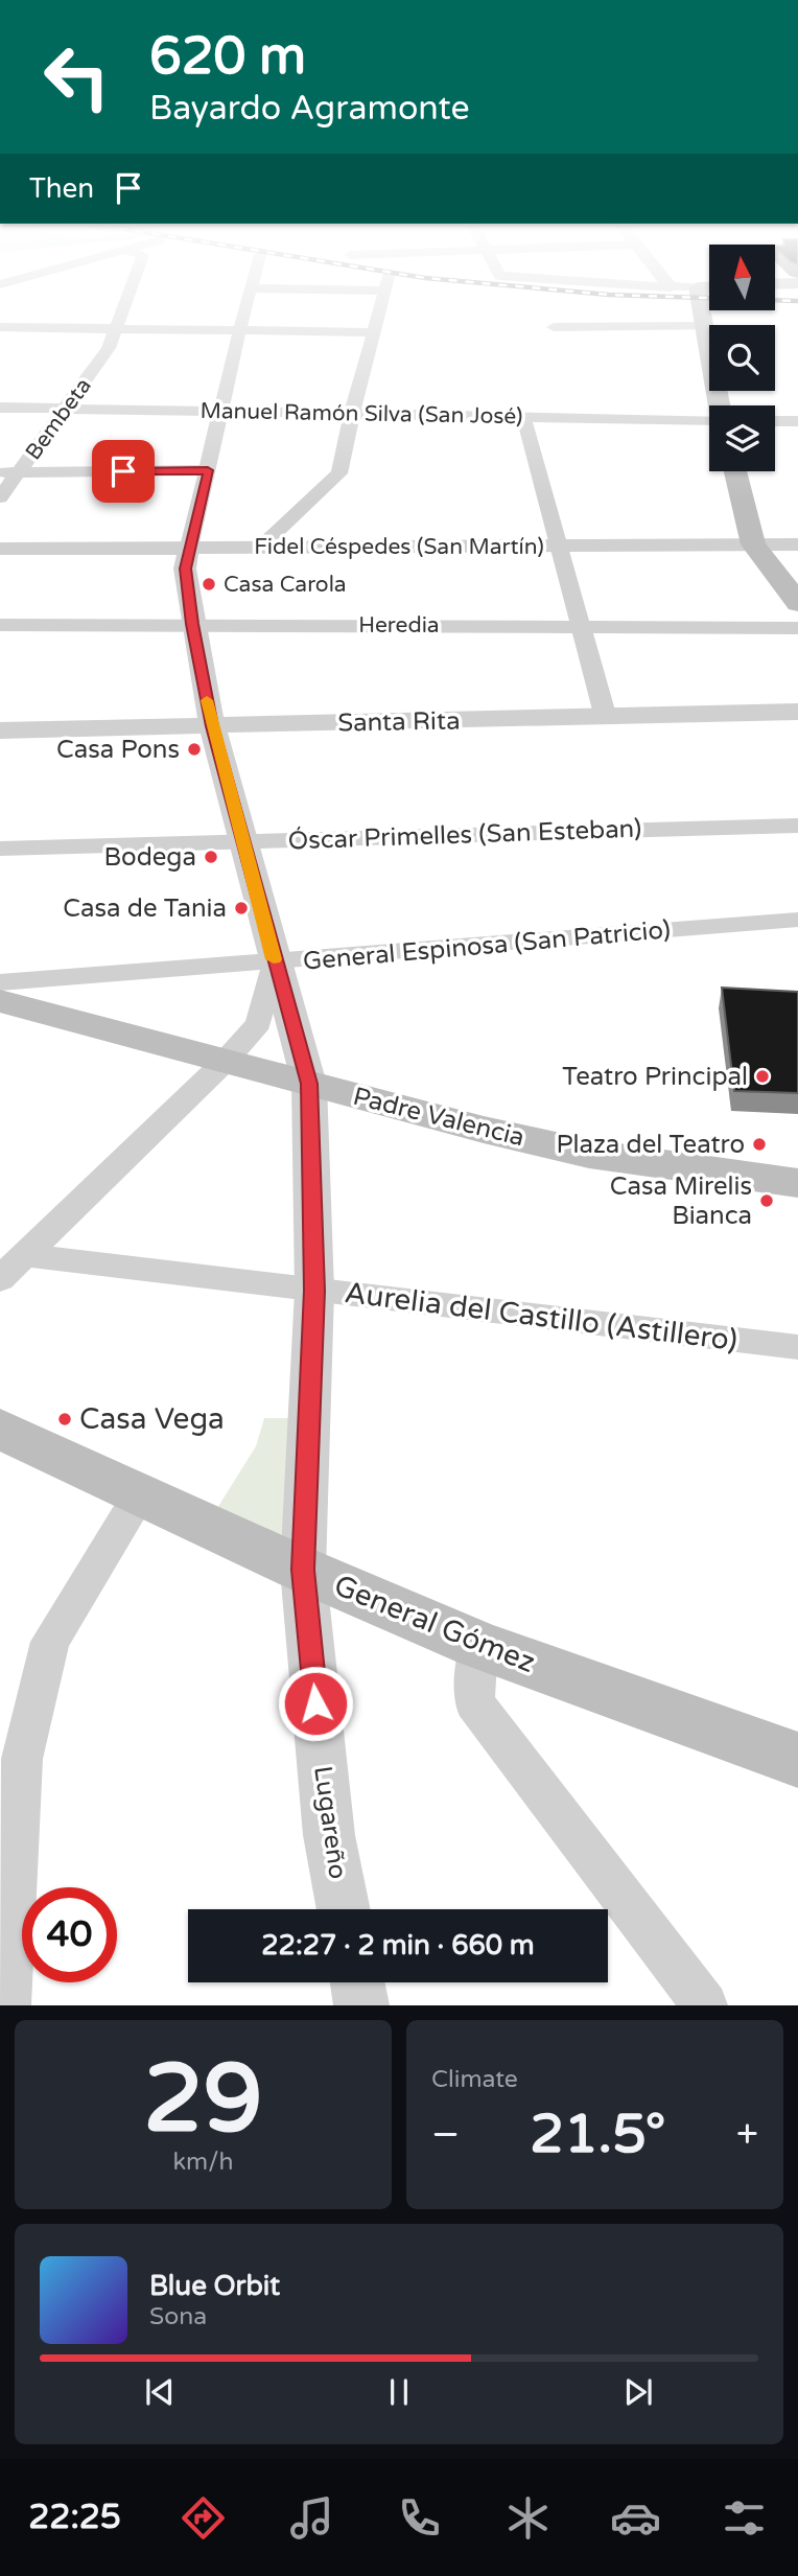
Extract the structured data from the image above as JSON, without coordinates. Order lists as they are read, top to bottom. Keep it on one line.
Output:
{"streets":{"main road":["Padre Valencia","General Gómez"],"street":["Manuel Ramón Silva (San José)","Bembeta","Fidel Céspedes (San Martín)","Heredia","Santa Rita","Óscar Primelles (San Esteban)","General Espinosa (San Patricio)","Aurelia del Castillo (Astillero)","Lugareño"]},"crossings":[["Manuel Ramón Silva (San José)","Bembeta"],["Manuel Ramón Silva (San José)","Lugareño"],["Fidel Céspedes (San Martín)","Lugareño"],["Heredia","Lugareño"],["Santa Rita","Lugareño"],["Óscar Primelles (San Esteban)","Lugareño"],["General Espinosa (San Patricio)","Lugareño"],["Padre Valencia","Lugareño"],["Aurelia del Castillo (Astillero)","Lugareño"],["General Gómez","Lugareño"]],"places":["Casa Carola","Casa Pons","Bodega","Casa de Tania","Teatro Principal","Plaza del Teatro","Casa Mirelis Bianca","Casa Vega"],"north":"top","page":{"turn":["620 m","Bayardo Agramonte"],"then":"Then","limit":"40","trip":"22:27 · 2 min · 660 m","tile":[["29","km/h"],"Climate"],"heat":["−","21.5°","+"],"song":["Blue Orbit","Sona"],"tabs":"22:25"}}
